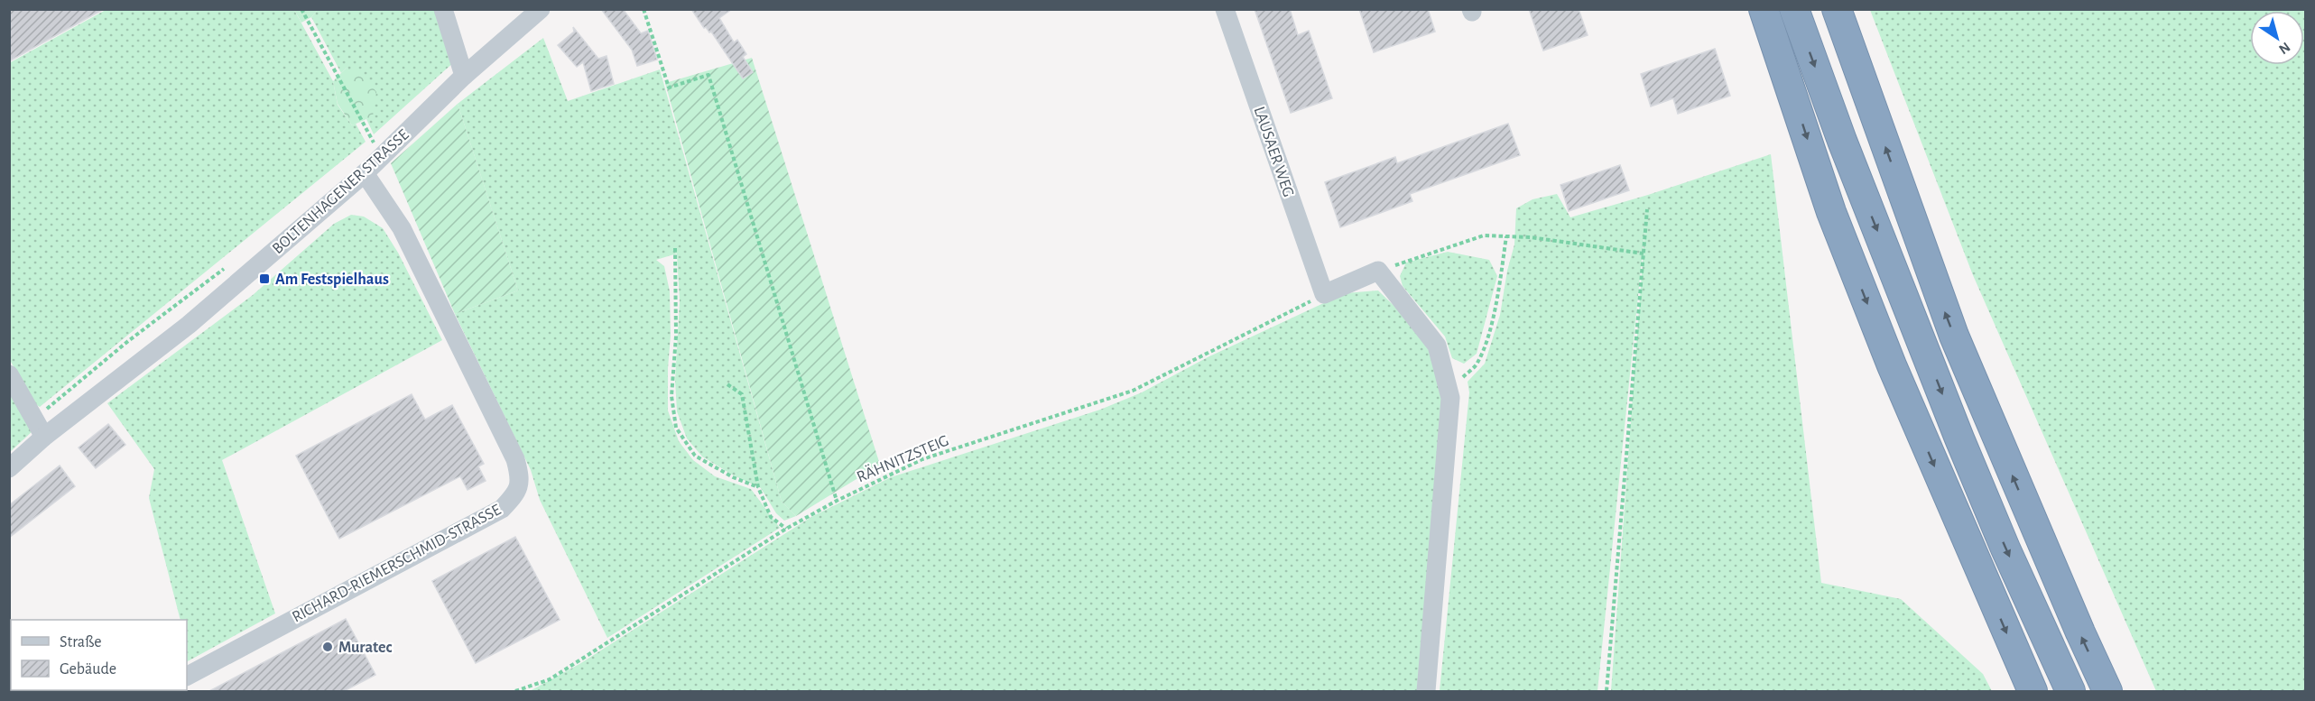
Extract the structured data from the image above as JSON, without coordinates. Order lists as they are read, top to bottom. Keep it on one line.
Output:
{"streets":{"street":["LAUSAER WEG","BOLTENHAGENER STRASSE","RICHARD-RIEMERSCHMID-STRASSE"],"path":["RÄHNITZSTEIG"]},"crossings":[["LAUSAER WEG","RÄHNITZSTEIG"],["BOLTENHAGENER STRASSE","RICHARD-RIEMERSCHMID-STRASSE"]],"places":{"transit":["Am Festspielhaus"],"other":["Muratec"]},"legend":["Straße","Gebäude"],"north":"bottom right"}
